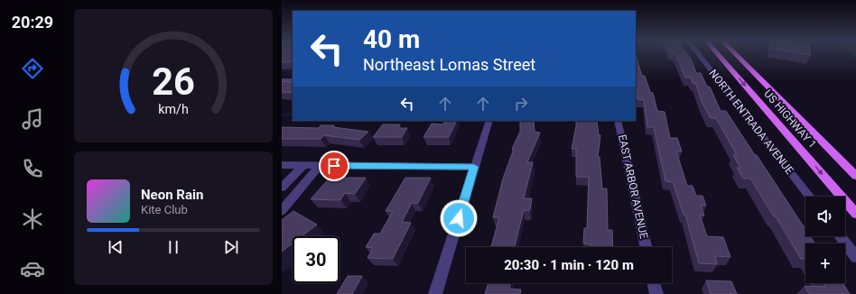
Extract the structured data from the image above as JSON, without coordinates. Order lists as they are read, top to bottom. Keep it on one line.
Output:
{"streets":{"main road":["US HIGHWAY 1"],"street":["NORTH ENTRADA AVENUE","EAST ARBOR AVENUE"]},"page":{"tabs":"20:29","turn":["40 m","Northeast Lomas Street"],"song":["Neon Rain","Kite Club"],"map_buttons":"+","limit":"30","trip":"20:30 · 1 min · 120 m","gauge":["26","km/h"]}}
